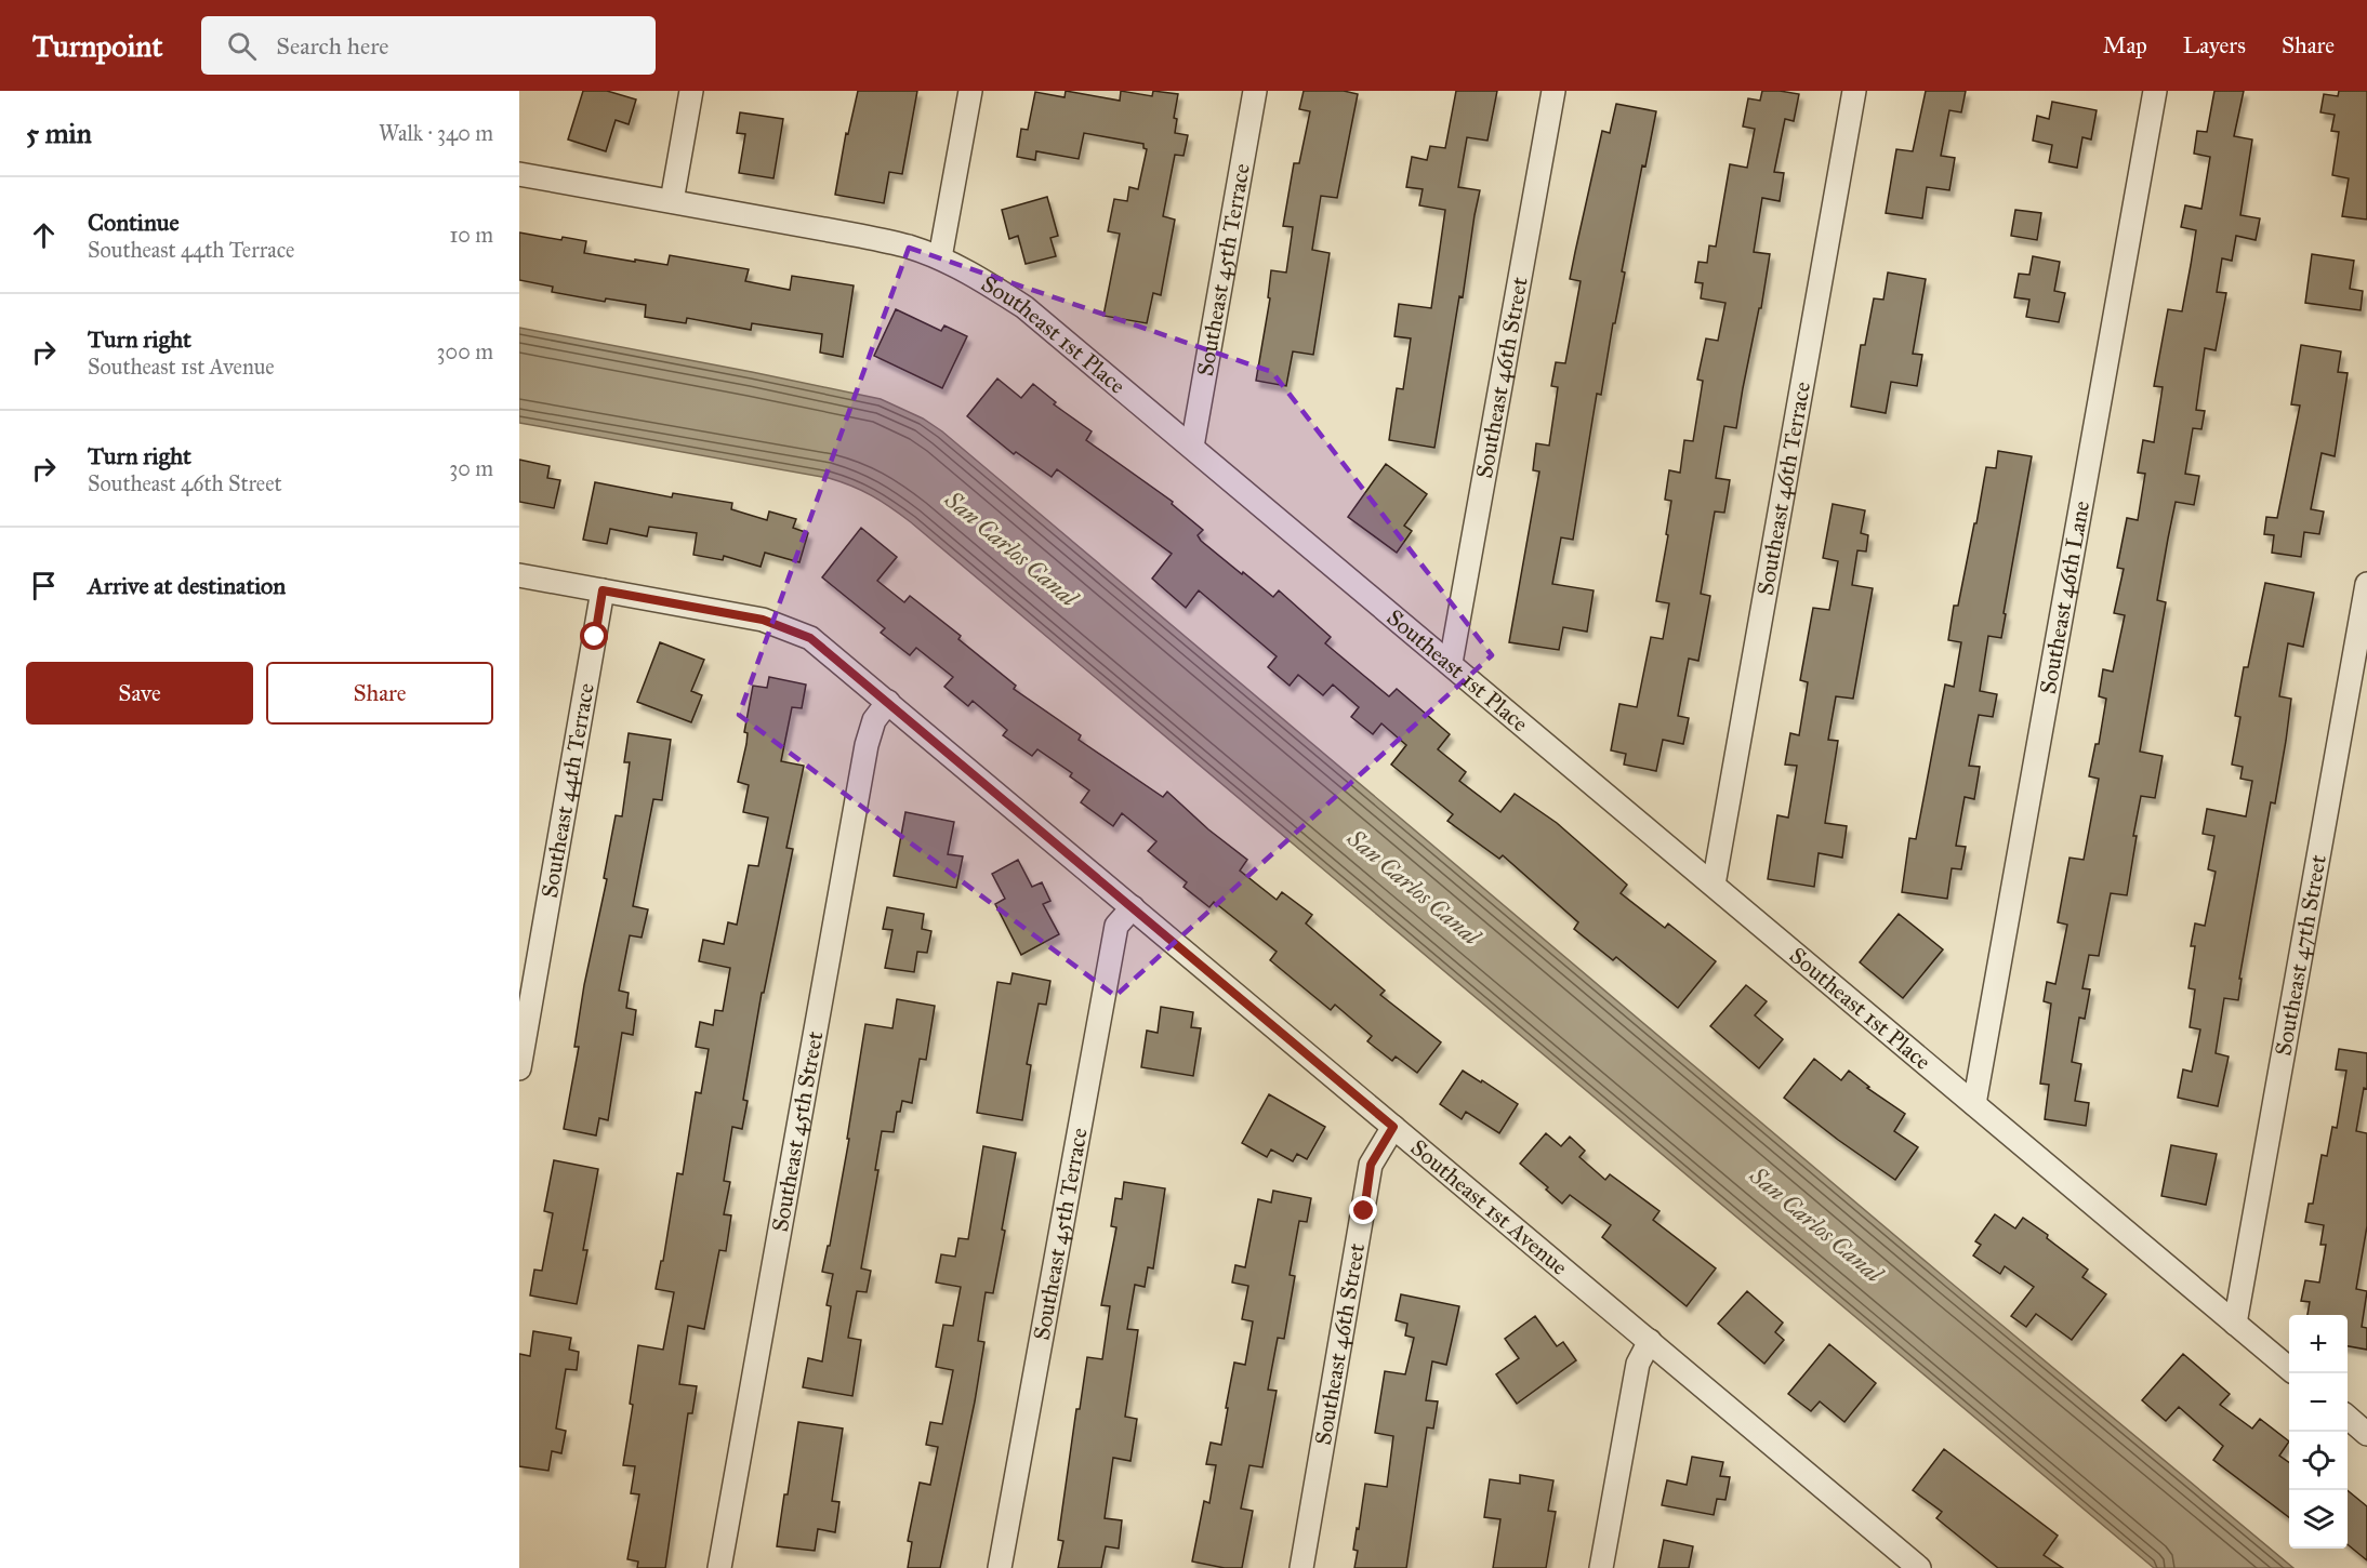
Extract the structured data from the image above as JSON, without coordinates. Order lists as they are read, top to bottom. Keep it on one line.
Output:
{"streets":{"street":["Southeast 45th Terrace","Southeast 1st Place","Southeast 46th Street","Southeast 46th Terrace","Southeast 46th Lane","Southeast 44th Terrace","Southeast 47th Street","Southeast 45th Street","Southeast 1st Avenue"]},"crossings":[["Southeast 45th Terrace","Southeast 1st Place"],["Southeast 45th Terrace","Southeast 1st Avenue"],["Southeast 1st Place","Southeast 46th Street"],["Southeast 1st Place","Southeast 46th Terrace"],["Southeast 1st Place","Southeast 46th Lane"],["Southeast 1st Place","Southeast 47th Street"],["Southeast 46th Street","Southeast 1st Avenue"],["Southeast 44th Terrace","Southeast 1st Avenue"],["Southeast 45th Street","Southeast 1st Avenue"]],"water":["San Carlos Canal"],"page":{"header":"Turnpoint","search":"Search here","nav":["Map","Layers","Share"],"heading":["5 min","Walk · 340 m"],"list":[["Continue","Southeast 44th Terrace","10 m"],["Turn right","Southeast 1st Avenue","300 m"],["Turn right","Southeast 46th Street","30 m"],"Arrive at destination"],"buttons":["Save","Share"],"map_buttons":["+","−"]}}
